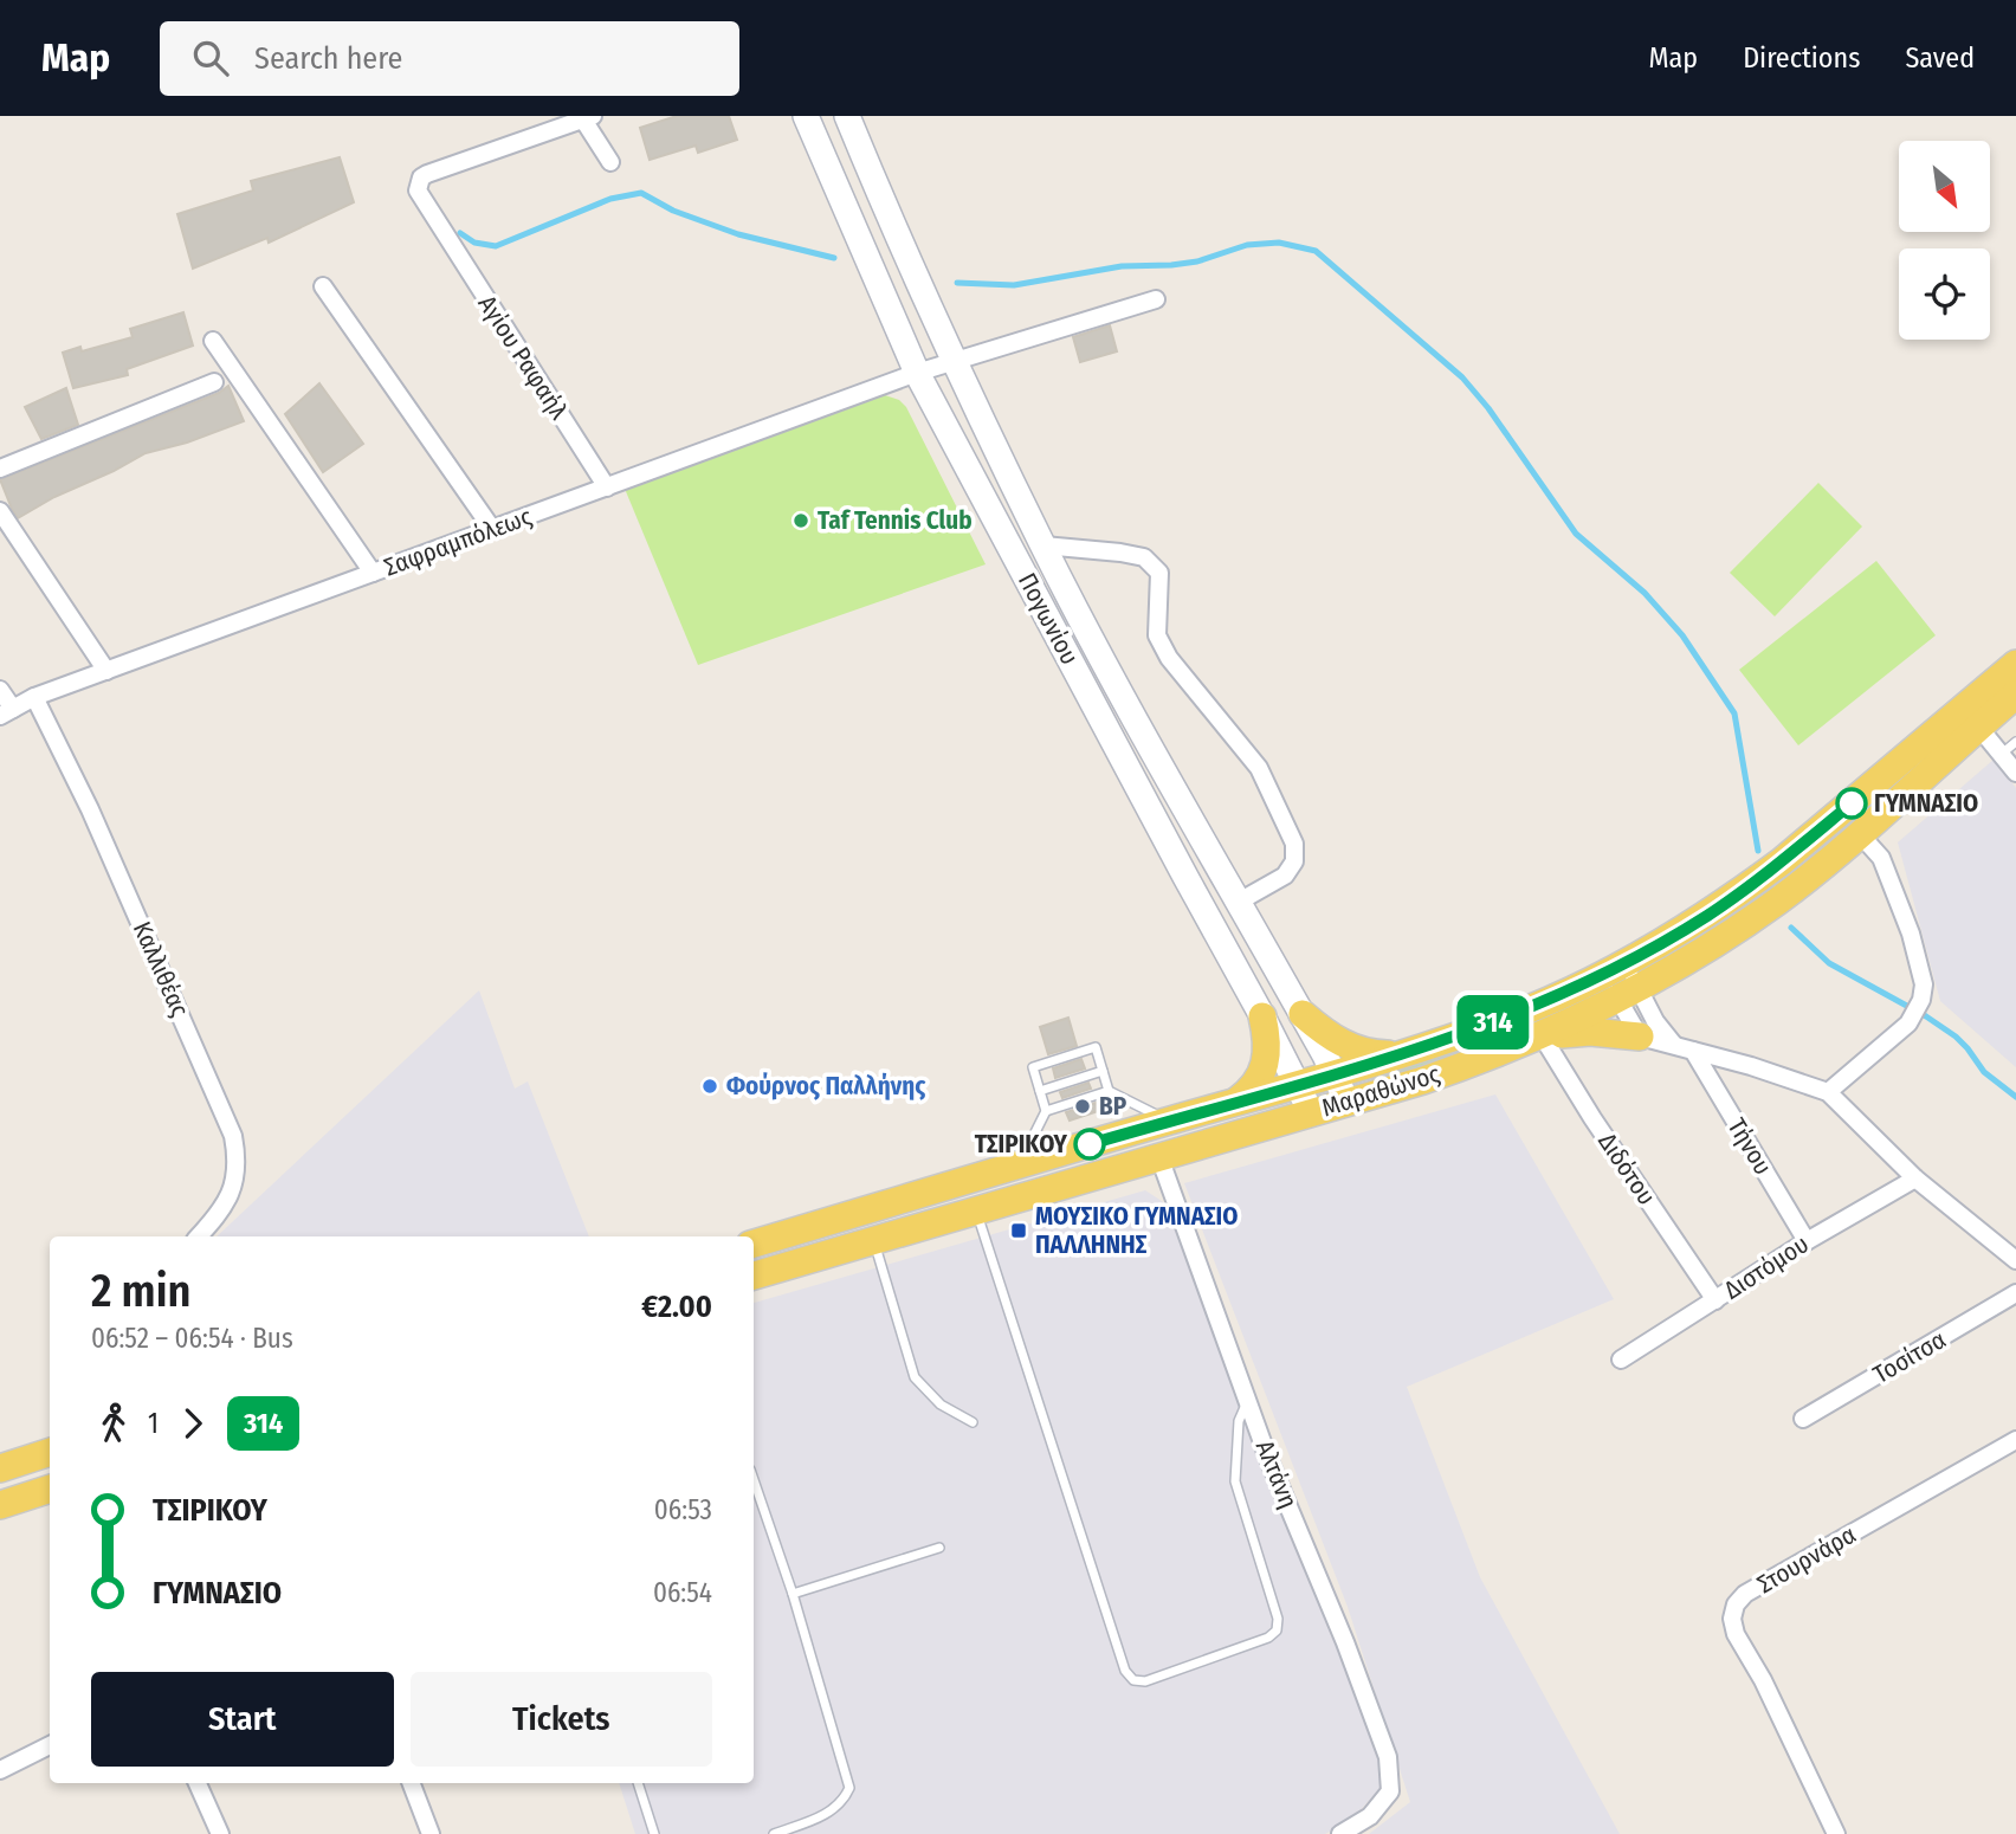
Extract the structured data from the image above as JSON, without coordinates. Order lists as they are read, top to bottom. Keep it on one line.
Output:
{"streets":{"main road":["Πογωνίου","Μαραθώνος"],"street":["Αγίου Ραφαήλ","Σαφραμπόλεως","Καλλιθέας","Τήνου","Διδότου","Διστόμου","Τοσίτσα","Αλτάνη","Στουρνάρα"]},"crossings":[["Αγίου Ραφαήλ","Σαφραμπόλεως"],["Σαφραμπόλεως","Πογωνίου"],["Σαφραμπόλεως","Καλλιθέας"],["Πογωνίου","Μαραθώνος"],["Μαραθώνος","Διδότου"],["Μαραθώνος","Αλτάνη"],["Τήνου","Διστόμου"],["Διδότου","Διστόμου"]],"places":{"other":["Taf Tennis Club","ΓΥΜΝΑΣΙΟ","Φούρνος Παλλήνης","BP","ΤΣΙΡΙΚΟΥ"],"transit":["ΜΟΥΣΙΚΟ ΓΥΜΝΑΣΙΟ ΠΑΛΛΗΝΗΣ"]},"lines":["bus line 314"],"north":"bottom right","page":{"header":"Map","search":"Search here","nav":["Map","Directions","Saved"],"on_map":"314","heading":["2 min","06:52 – 06:54 · Bus","€2.00"],"legs":["1","314"],"list":[{"name":"ΤΣΙΡΙΚΟΥ","value":"06:53"},{"name":"ΓΥΜΝΑΣΙΟ","value":"06:54"}],"buttons":["Start","Tickets"]}}
